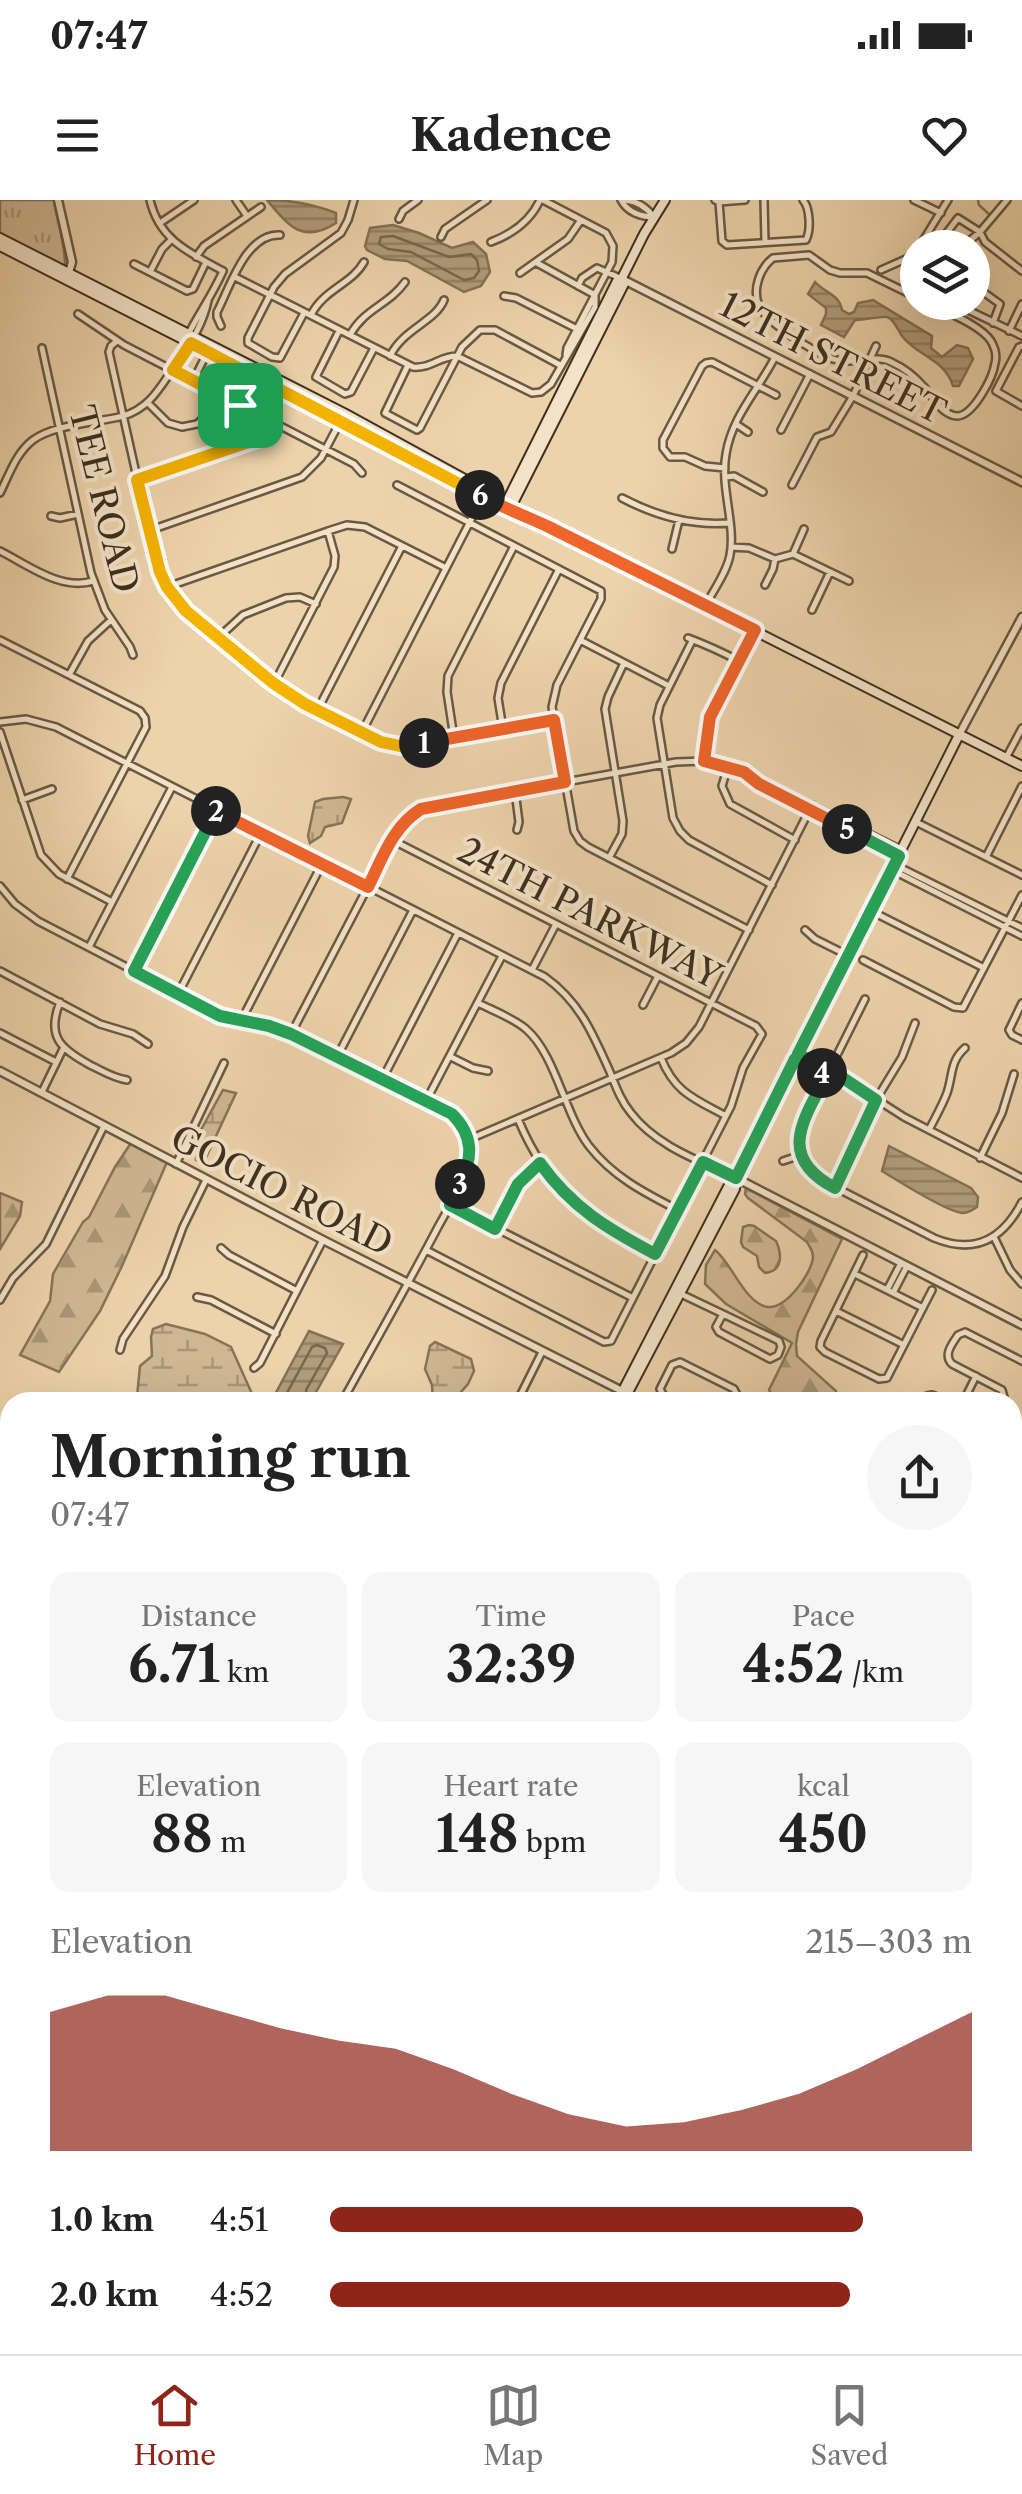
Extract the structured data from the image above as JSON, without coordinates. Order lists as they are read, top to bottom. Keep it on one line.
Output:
{"streets":{"street":["12TH STREET","TEE ROAD","24TH PARKWAY","GOCIO ROAD"]},"page":{"status":"07:47","header":"Kadence","pins":["6","1","2","5","4","3"],"heading":["Morning run","07:47"],"stats":[["Distance","6.71 km"],["Time","32:39"],["Pace","4:52 /km"],["Elevation","88 m"],["Heart rate","148 bpm"],["kcal","450"]],"chart":["Elevation","215–303 m"],"list":[{"name":"1.0 km","note":"4:51"},{"name":"2.0 km","note":"4:52"}],"tabs":["Home","Map","Saved"]}}
